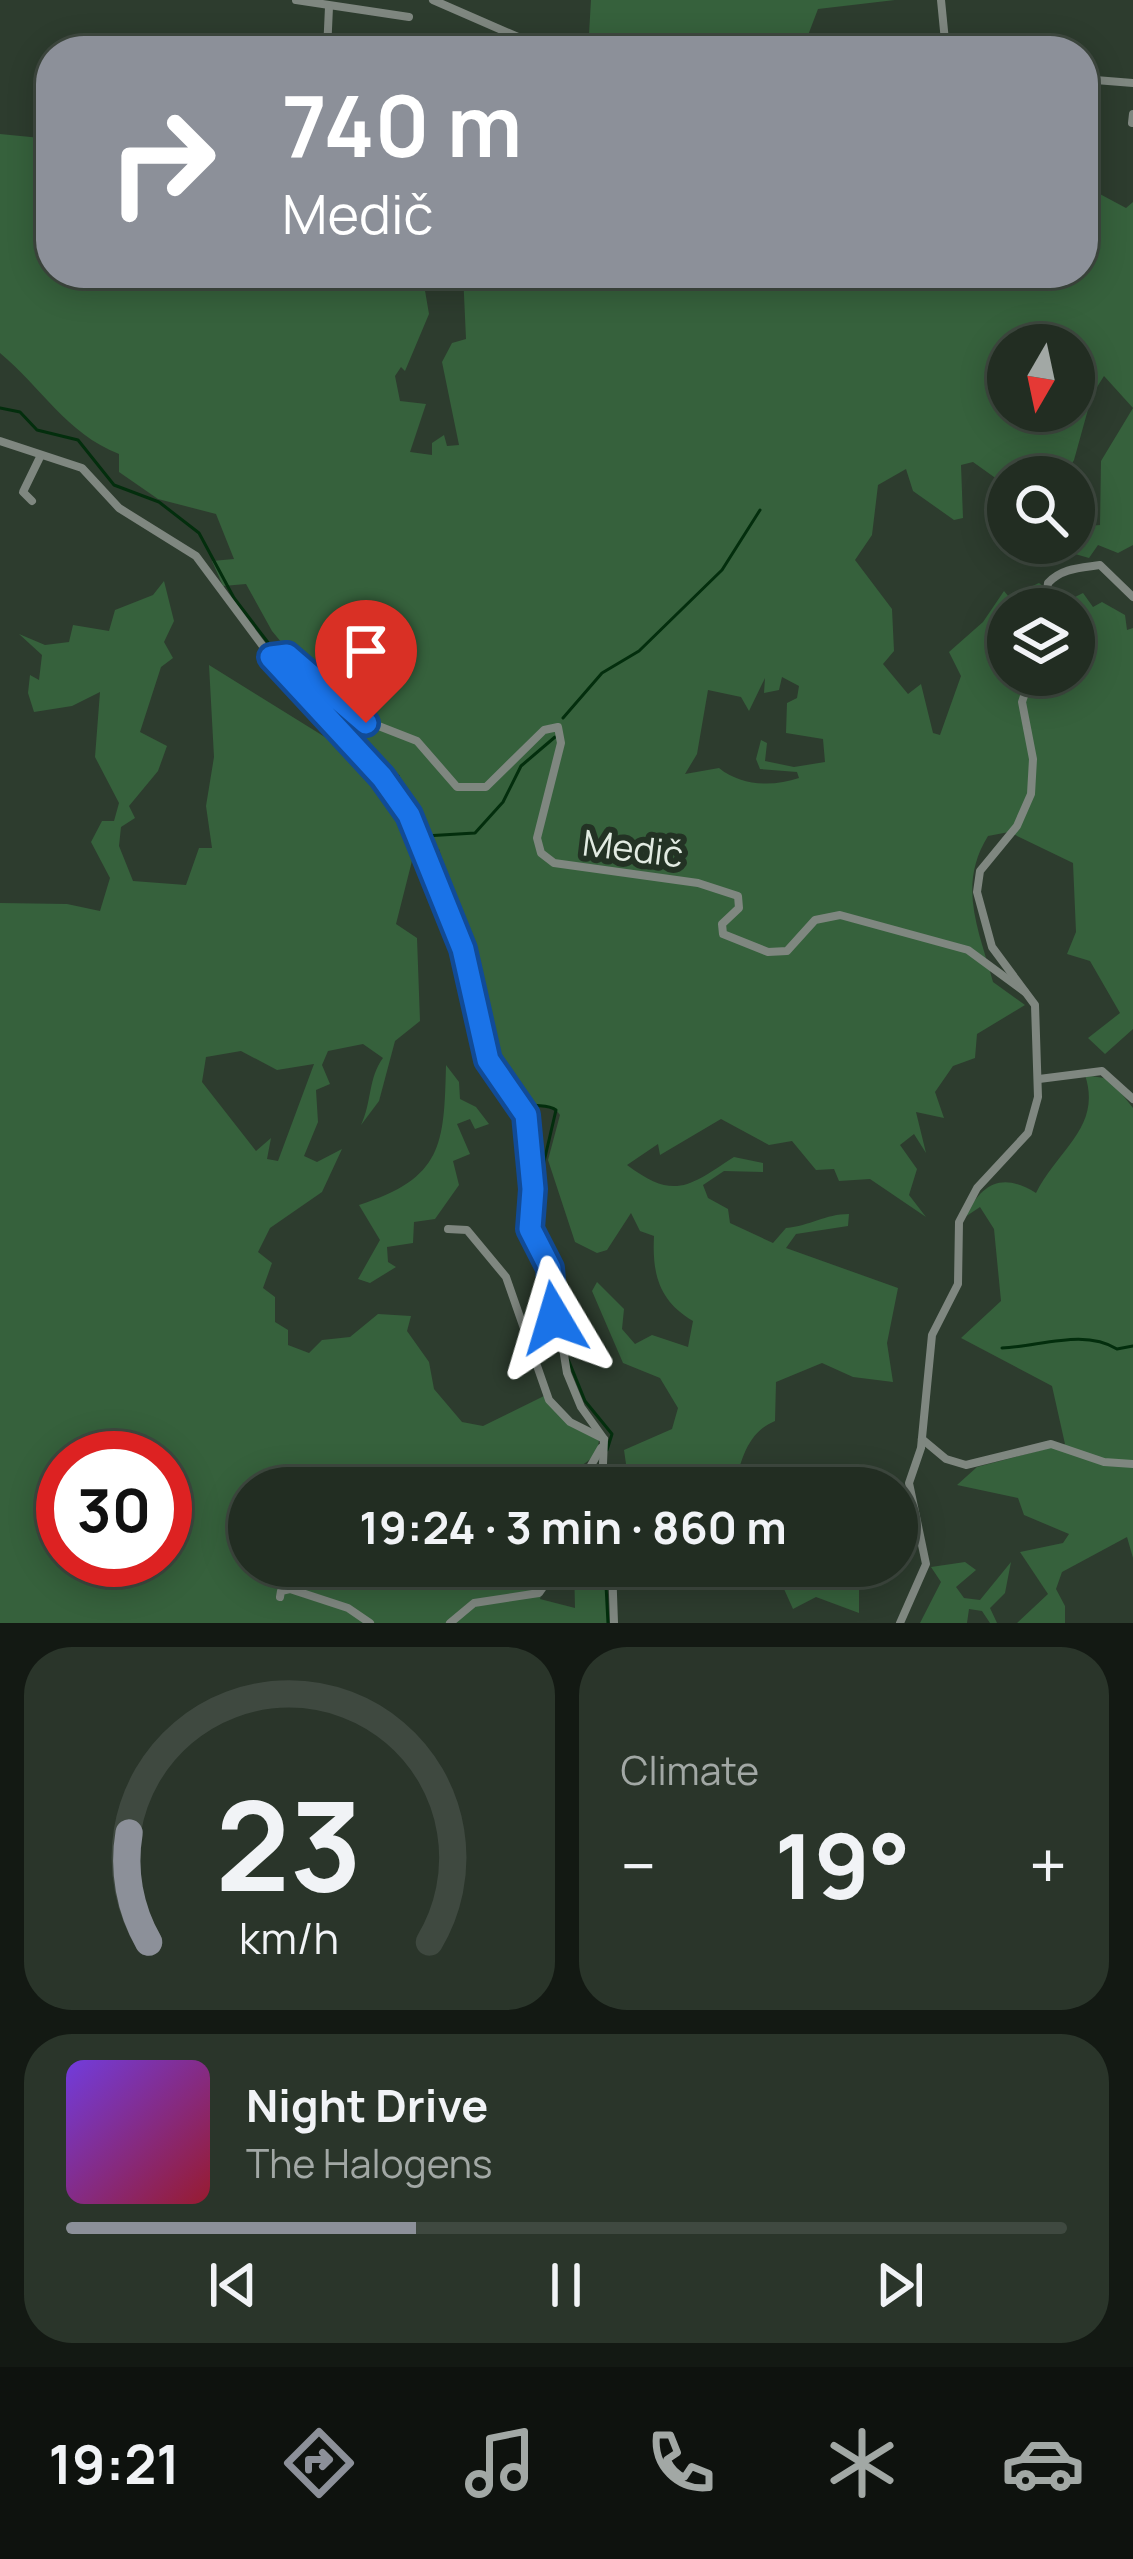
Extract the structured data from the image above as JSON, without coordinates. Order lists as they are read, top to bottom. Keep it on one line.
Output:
{"streets":{"street":["Medič"]},"north":"bottom","page":{"turn":["740 m","Medič"],"limit":"30","trip":"19:24 · 3 min · 860 m","tile":"Climate","heat":["−","19°","+"],"song":["Night Drive","The Halogens"],"tabs":"19:21","gauge":["23","km/h"]}}
